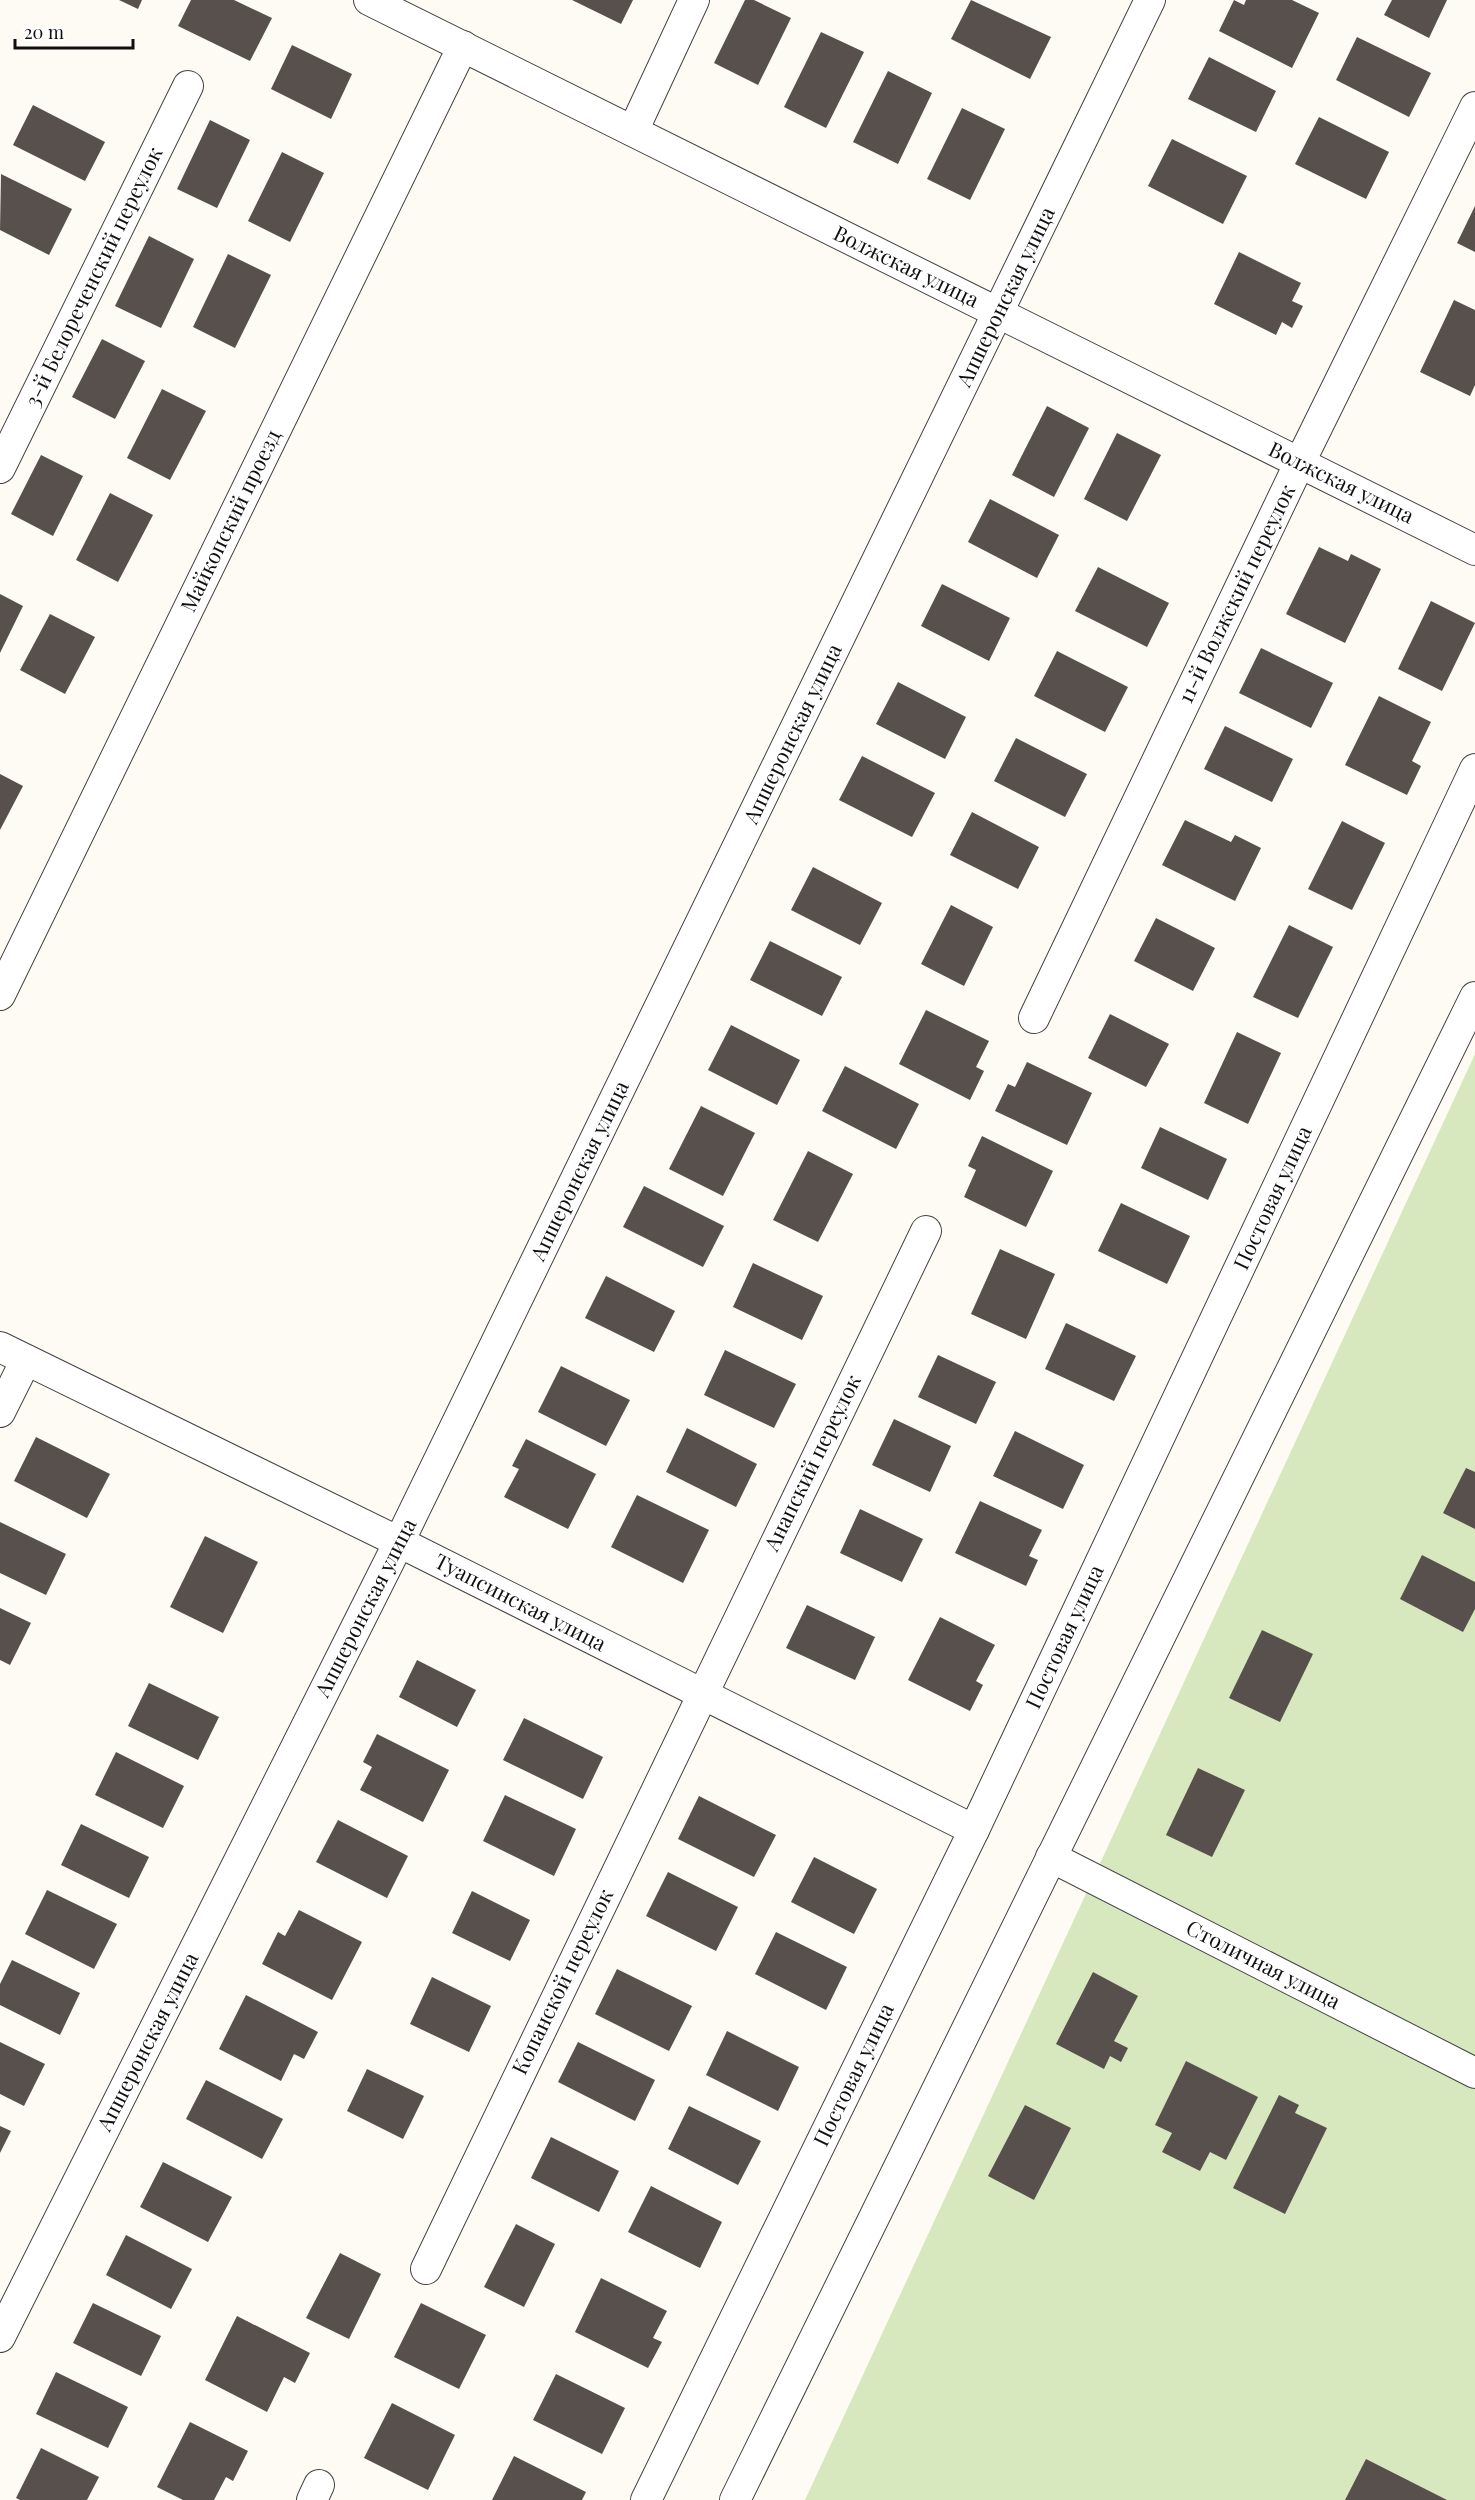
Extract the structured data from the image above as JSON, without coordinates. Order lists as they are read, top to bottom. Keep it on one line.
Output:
{"streets":{"street":["Волжская улица","3-й Белореченский переулок","Апшеронская улица","Майкопский проезд","11-й Волжский переулок","Постовая улица","Анапский переулок","Туапсинская улица","Столичная улица","Копанской переулок"]},"crossings":[["Волжская улица","Апшеронская улица"],["Волжская улица","Майкопский проезд"],["Волжская улица","11-й Волжский переулок"],["Апшеронская улица","Туапсинская улица"],["Постовая улица","Туапсинская улица"],["Анапский переулок","Туапсинская улица"],["Анапский переулок","Копанской переулок"],["Туапсинская улица","Копанской переулок"]],"scale_bar":"20 m"}
